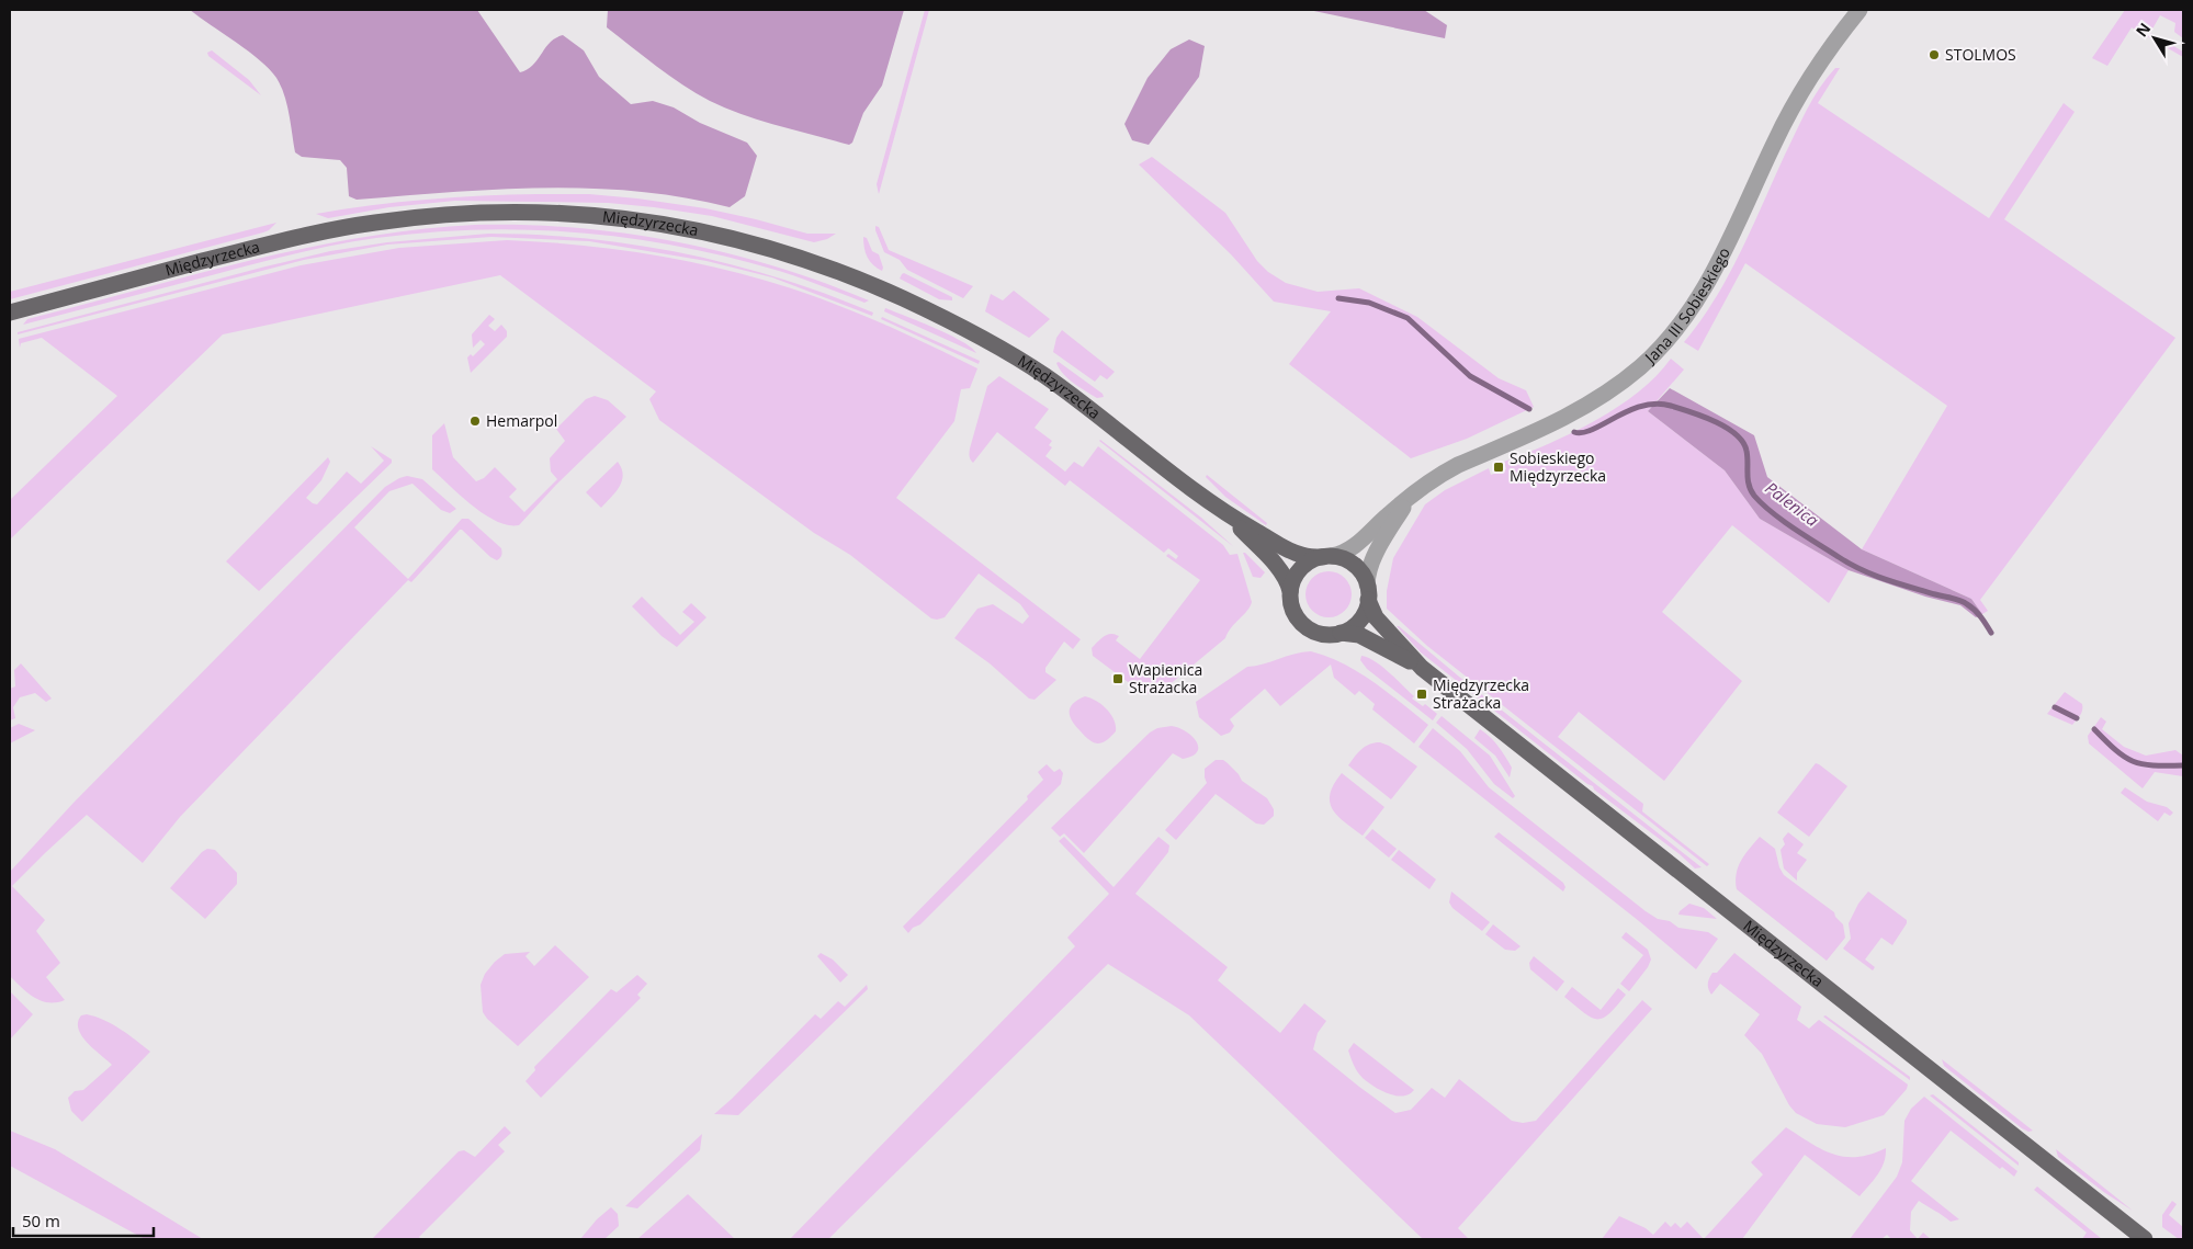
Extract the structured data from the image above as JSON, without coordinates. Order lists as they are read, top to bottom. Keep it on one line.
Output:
{"streets":{"main road":["Międzyrzecka"],"street":["Jana III Sobieskiego"]},"crossings":[["Międzyrzecka","Jana III Sobieskiego"]],"water":["Palenica"],"places":{"other":["STOLMOS","Hemarpol"],"transit":["Sobieskiego Międzyrzecka","Wapienica Strażacka","Międzyrzecka Strażacka"]},"scale_bar":"50 m","north":"top left"}
